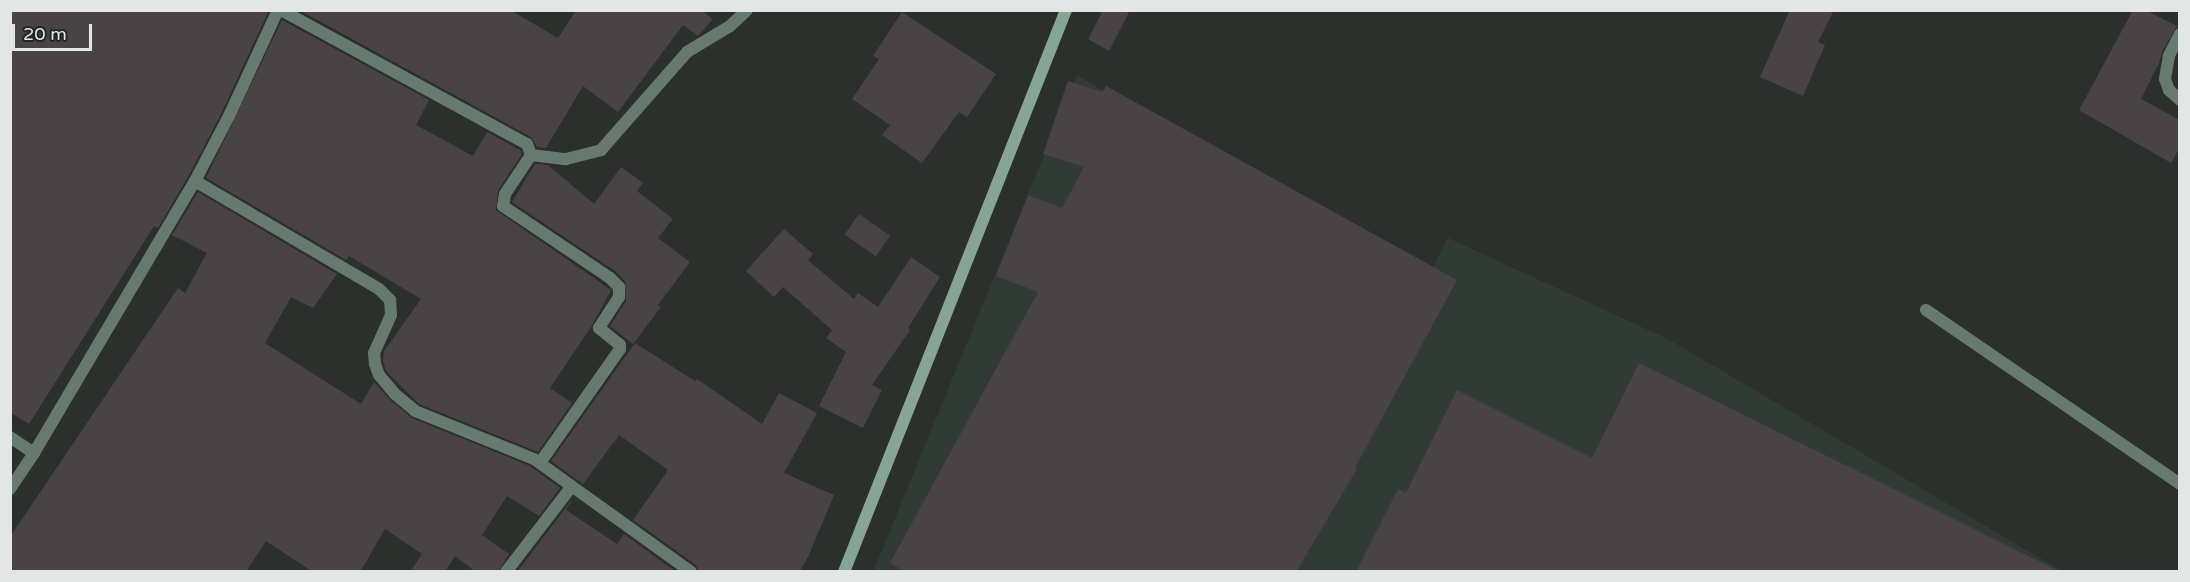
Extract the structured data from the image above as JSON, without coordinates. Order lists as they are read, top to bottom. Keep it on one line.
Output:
{"scale_bar":"20 m"}
